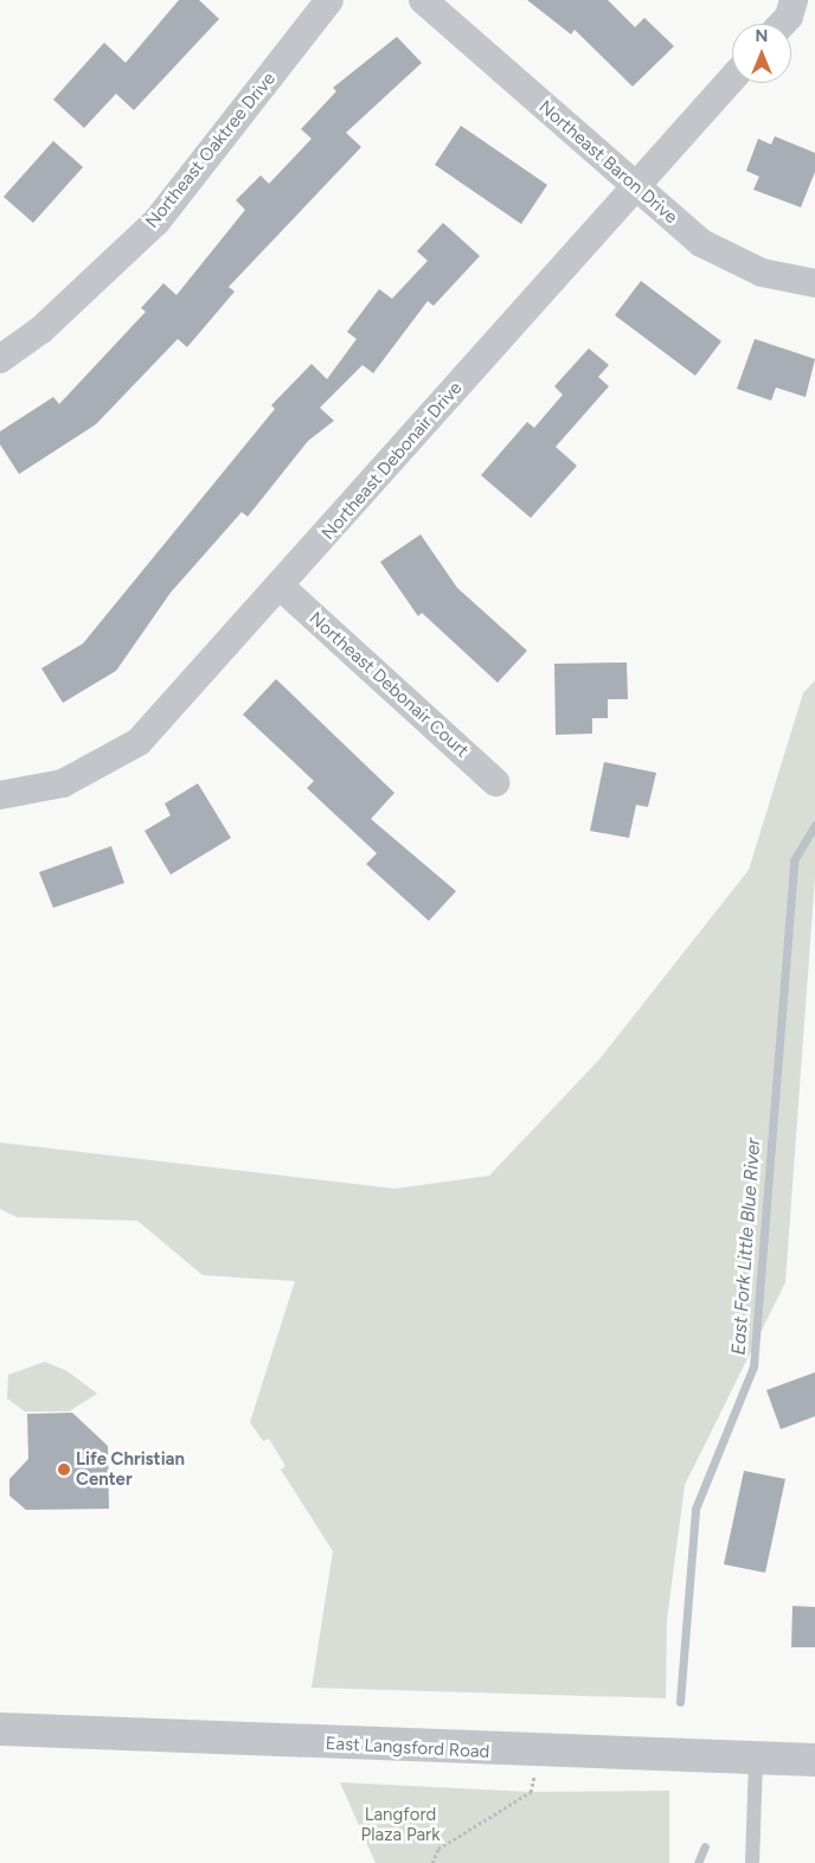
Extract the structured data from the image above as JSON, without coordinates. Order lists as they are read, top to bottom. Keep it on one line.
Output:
{"streets":{"street":["Northeast Oaktree Drive","Northeast Baron Drive","Northeast Debonair Drive","Northeast Debonair Court","East Langsford Road"]},"crossings":[["Northeast Baron Drive","Northeast Debonair Drive"],["Northeast Debonair Drive","Northeast Debonair Court"]],"water":["East Fork Little Blue River"],"parks":["Langford Plaza Park"],"places":["Life Christian Center"],"north":"top"}
